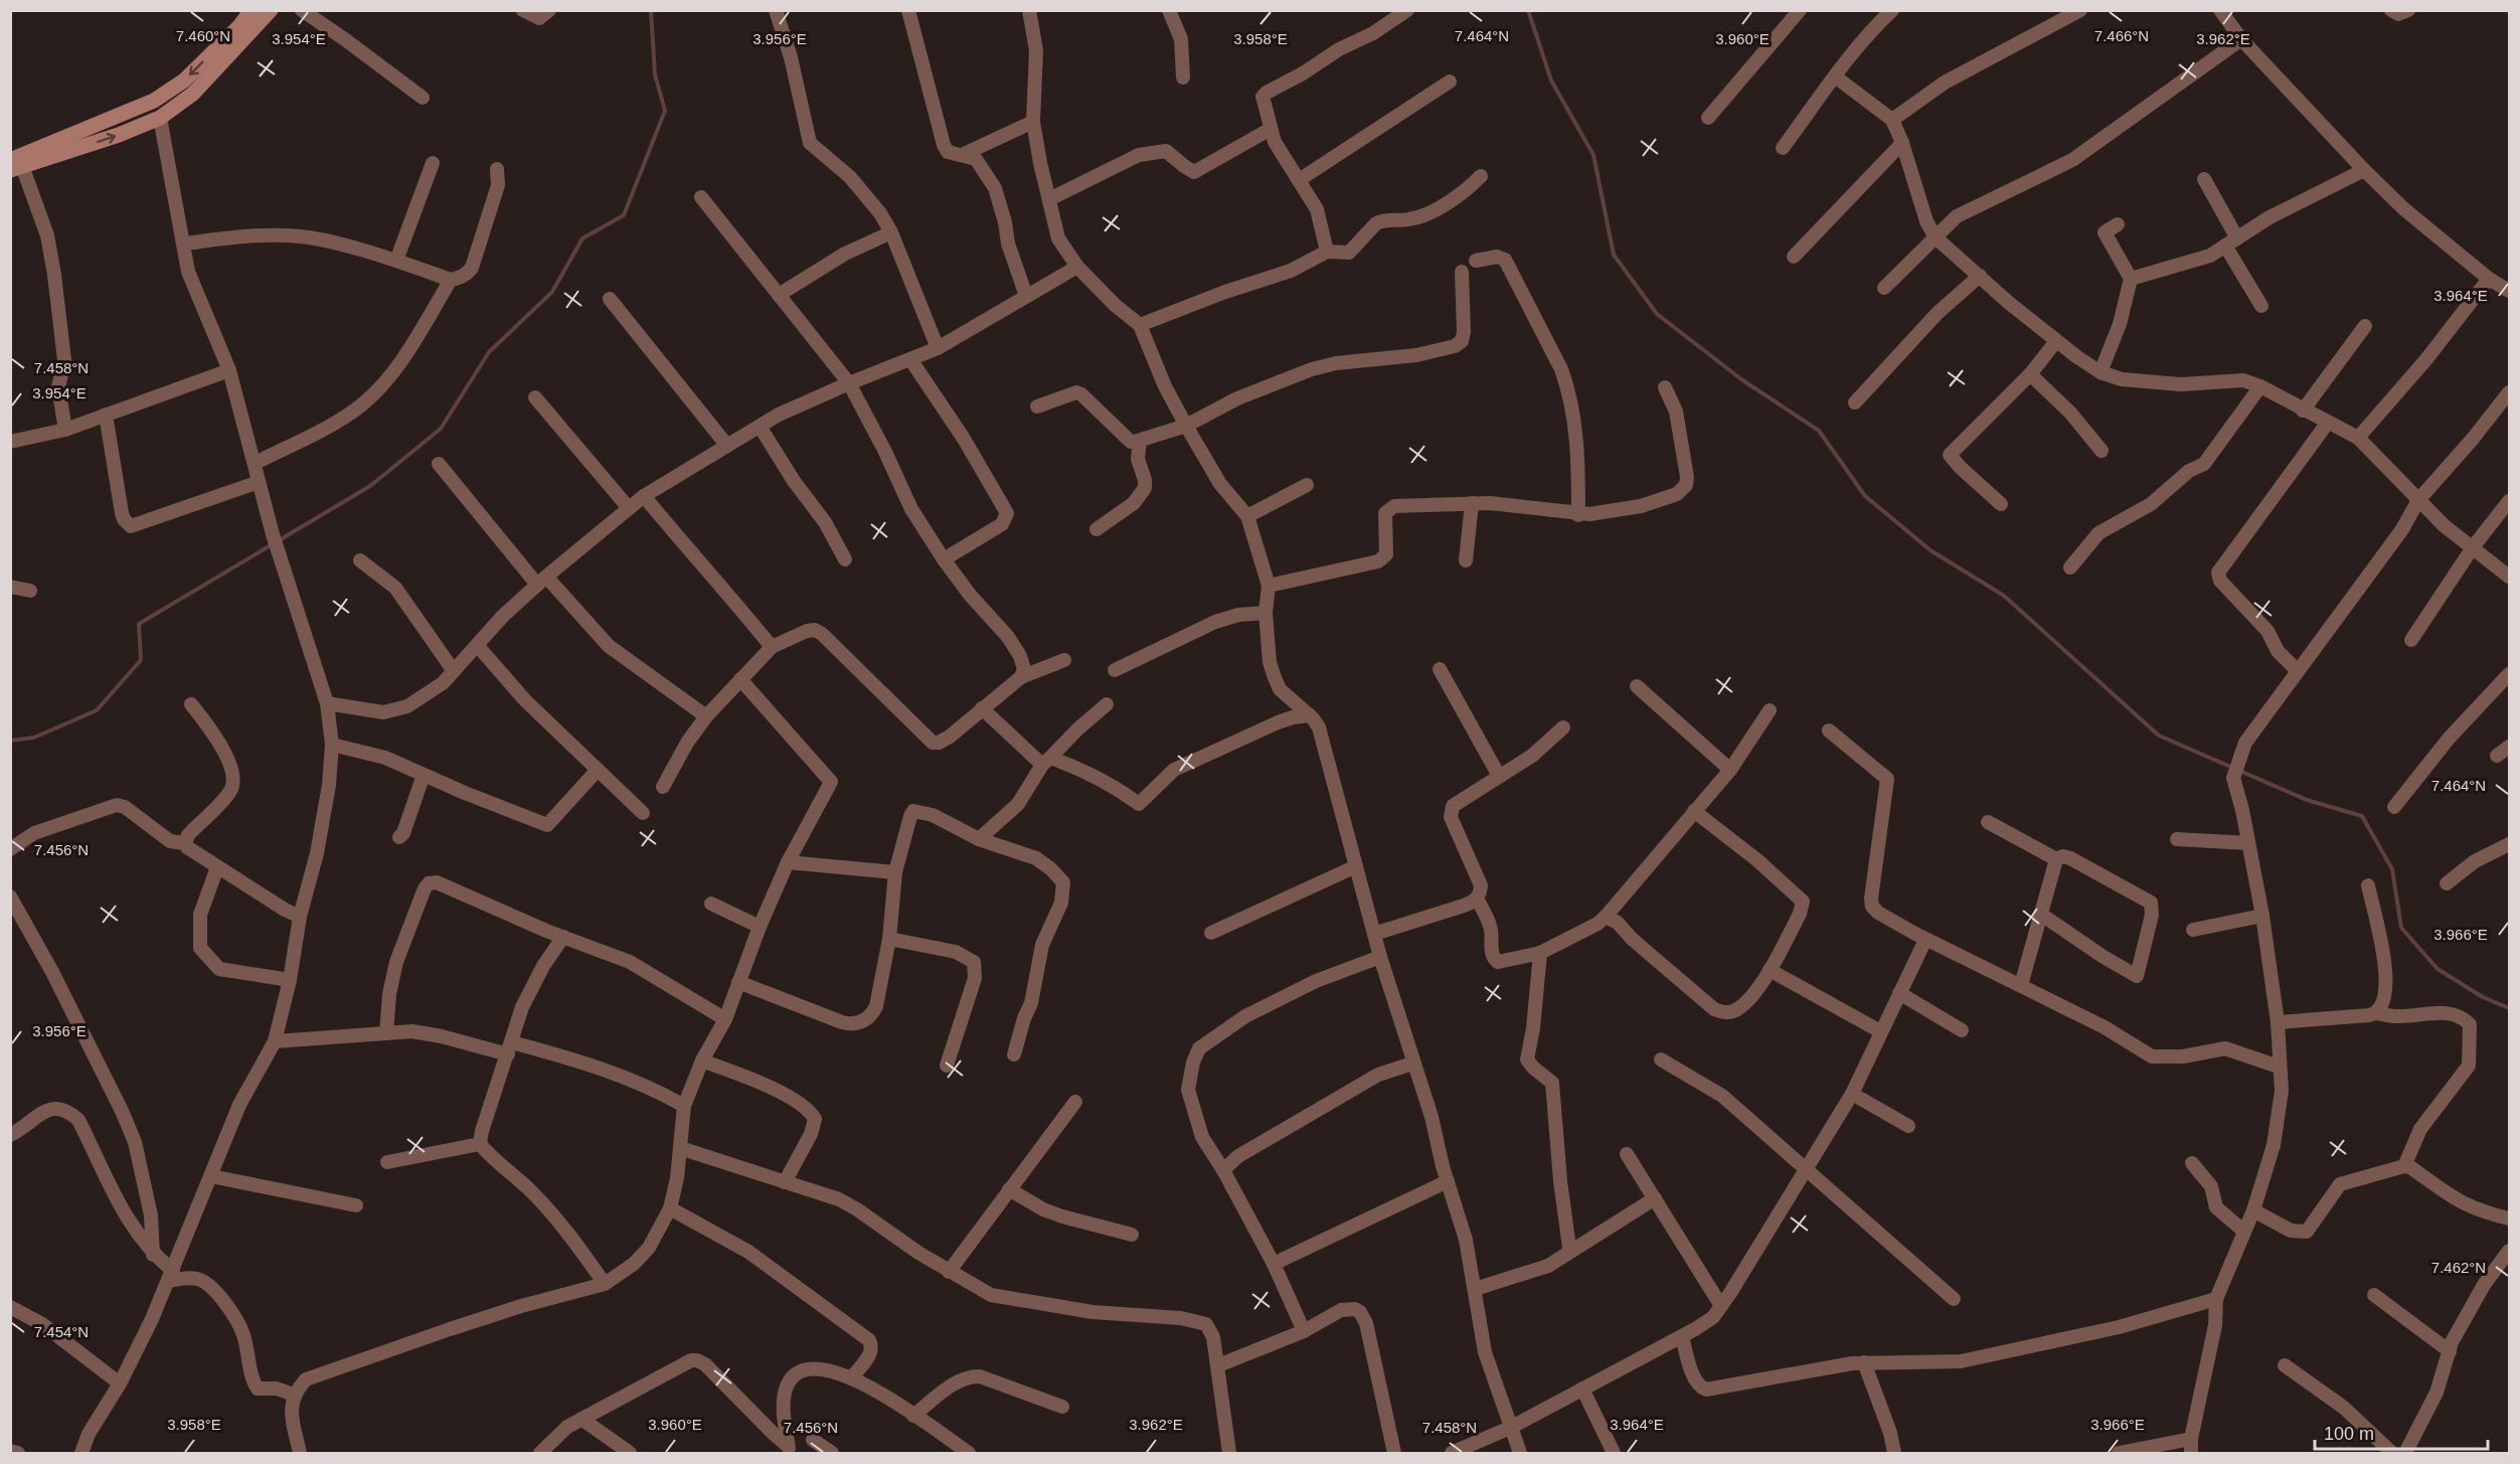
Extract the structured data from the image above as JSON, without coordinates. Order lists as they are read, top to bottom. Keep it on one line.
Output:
{"scale_bar":"100 m","coordinates":["7.460°N","7.464°N","7.466°N","3.954°E","3.956°E","3.958°E","3.960°E","3.962°E","3.964°E","7.458°N","7.456°N","3.966°E","7.462°N","7.454°N"]}
